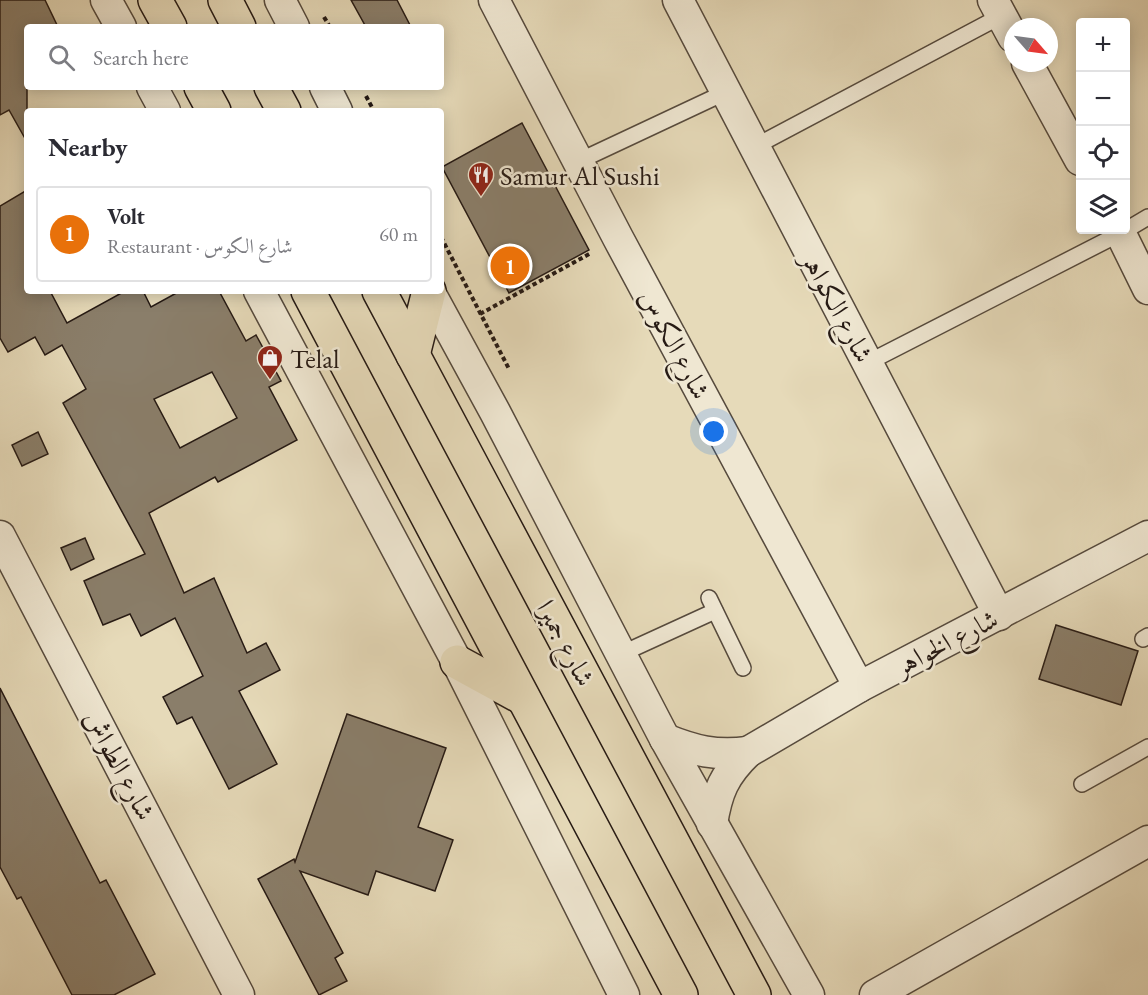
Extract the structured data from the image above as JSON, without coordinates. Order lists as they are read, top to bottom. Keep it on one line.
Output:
{"streets":{"main road":["شارع جميرا"],"street":["شارع الكواهر","شارع الكوس","شارع الخواهر","شارع الطواش"]},"crossings":[["شارع الكواهر","شارع الخواهر"],["شارع الكوس","شارع الخواهر"]],"places":{"restaurant":["Samur Al Sushi"],"shop":["Telal"]},"north":"bottom right","page":{"map_buttons":["+","−"],"search":"Search here","heading":"Nearby","list":[{"mark":"1","name":"Volt","note":"Restaurant · شارع الكوس","value":"60 m"}],"pins":"1"}}
